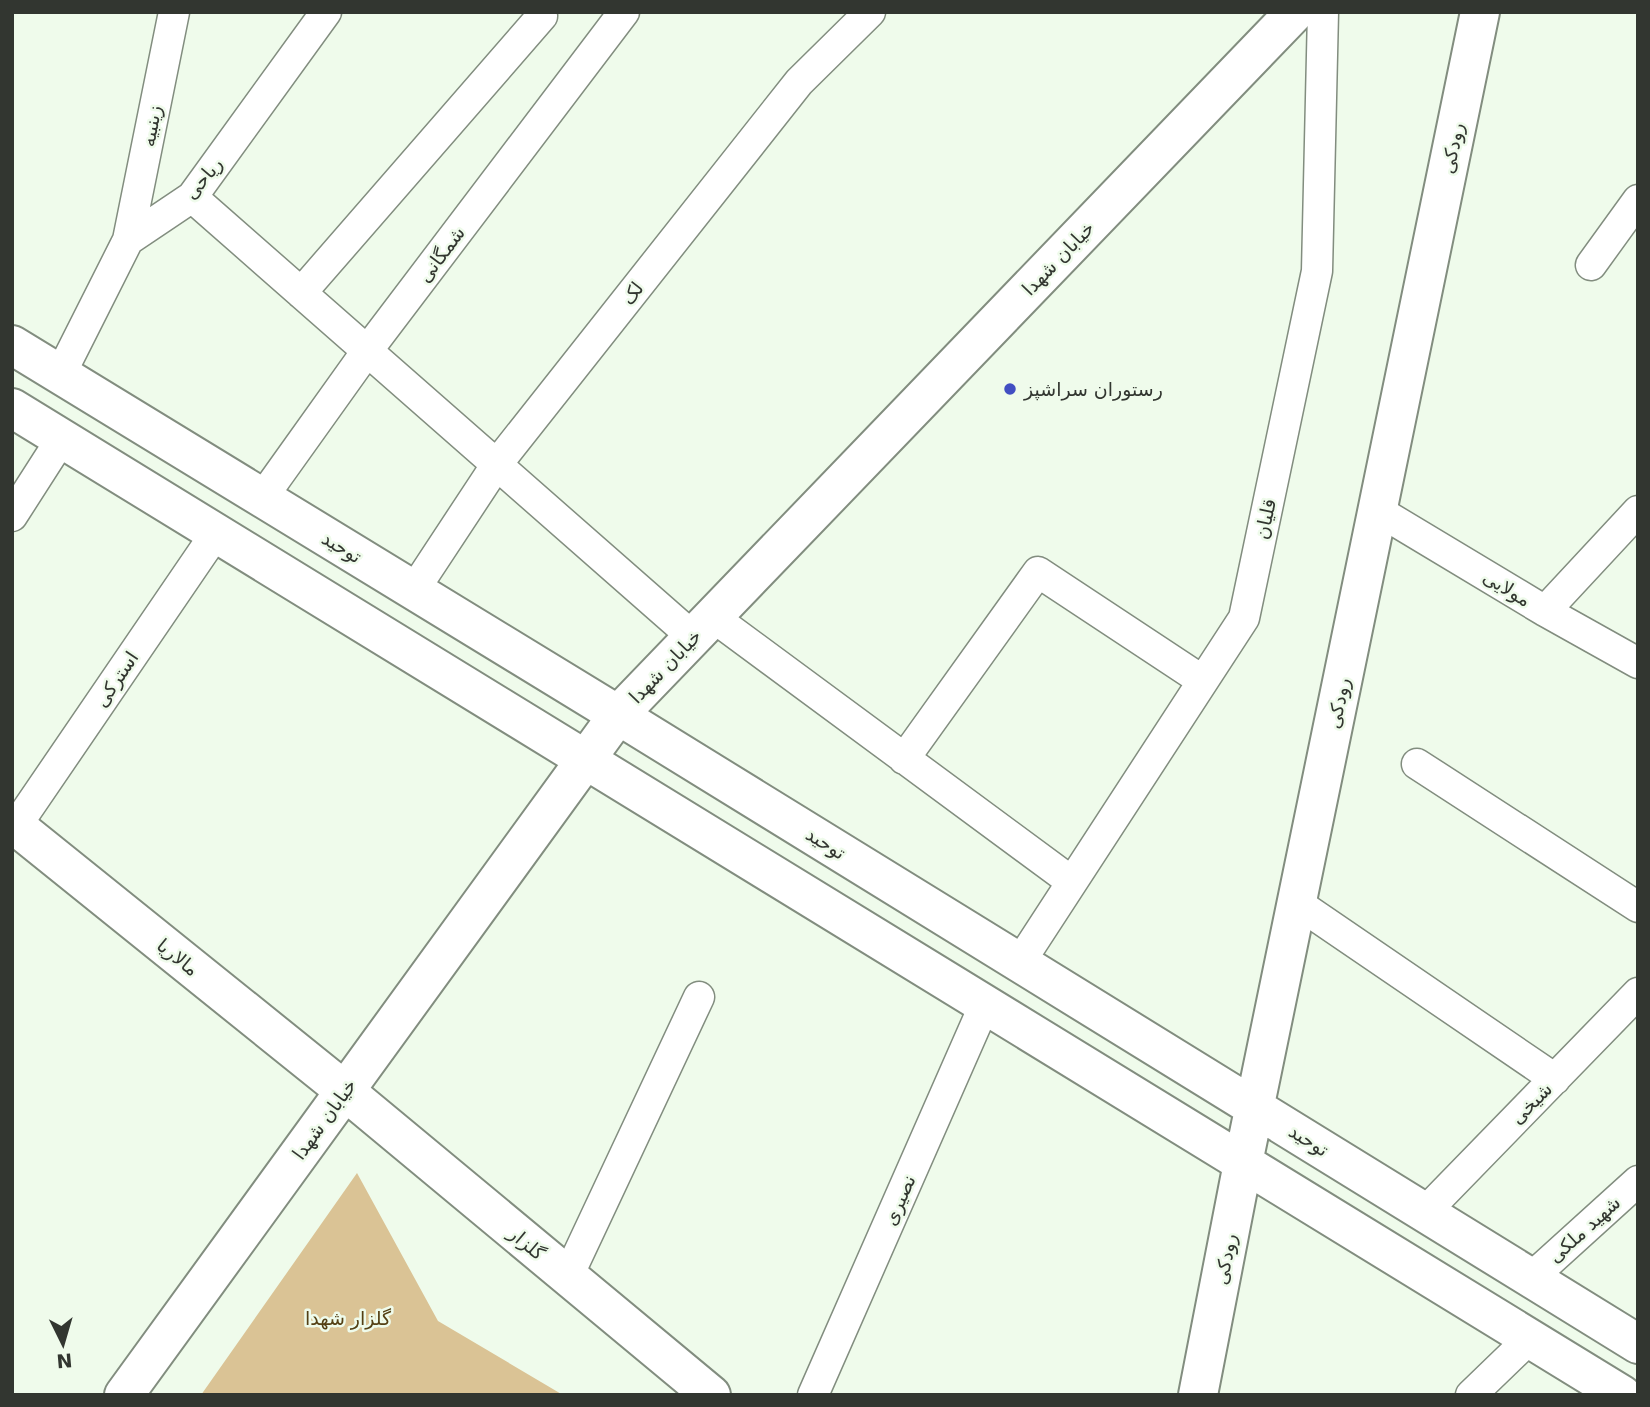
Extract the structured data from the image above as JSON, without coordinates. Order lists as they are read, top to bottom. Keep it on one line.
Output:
{"streets":{"street":["زینبیه","رودکی","ریاحی","شمگانی","خیابان شهدا","لک","قلیان","توحید","مولایی","استرکی","مالاریا","شیخی","نصیری","شهید ملکی","گلزار"]},"crossings":[["زینبیه","ریاحی"],["رودکی","توحید"],["رودکی","مولایی"],["ریاحی","توحید"],["شمگانی","توحید"],["خیابان شهدا","توحید"],["خیابان شهدا","مالاریا"],["خیابان شهدا","گلزار"],["لک","توحید"],["قلیان","توحید"],["توحید","شیخی"],["توحید","شهید ملکی"],["استرکی","مالاریا"],["مالاریا","گلزار"]],"parks":["گلزار شهدا"],"places":["رستوران سراشپز"],"north":"bottom"}
